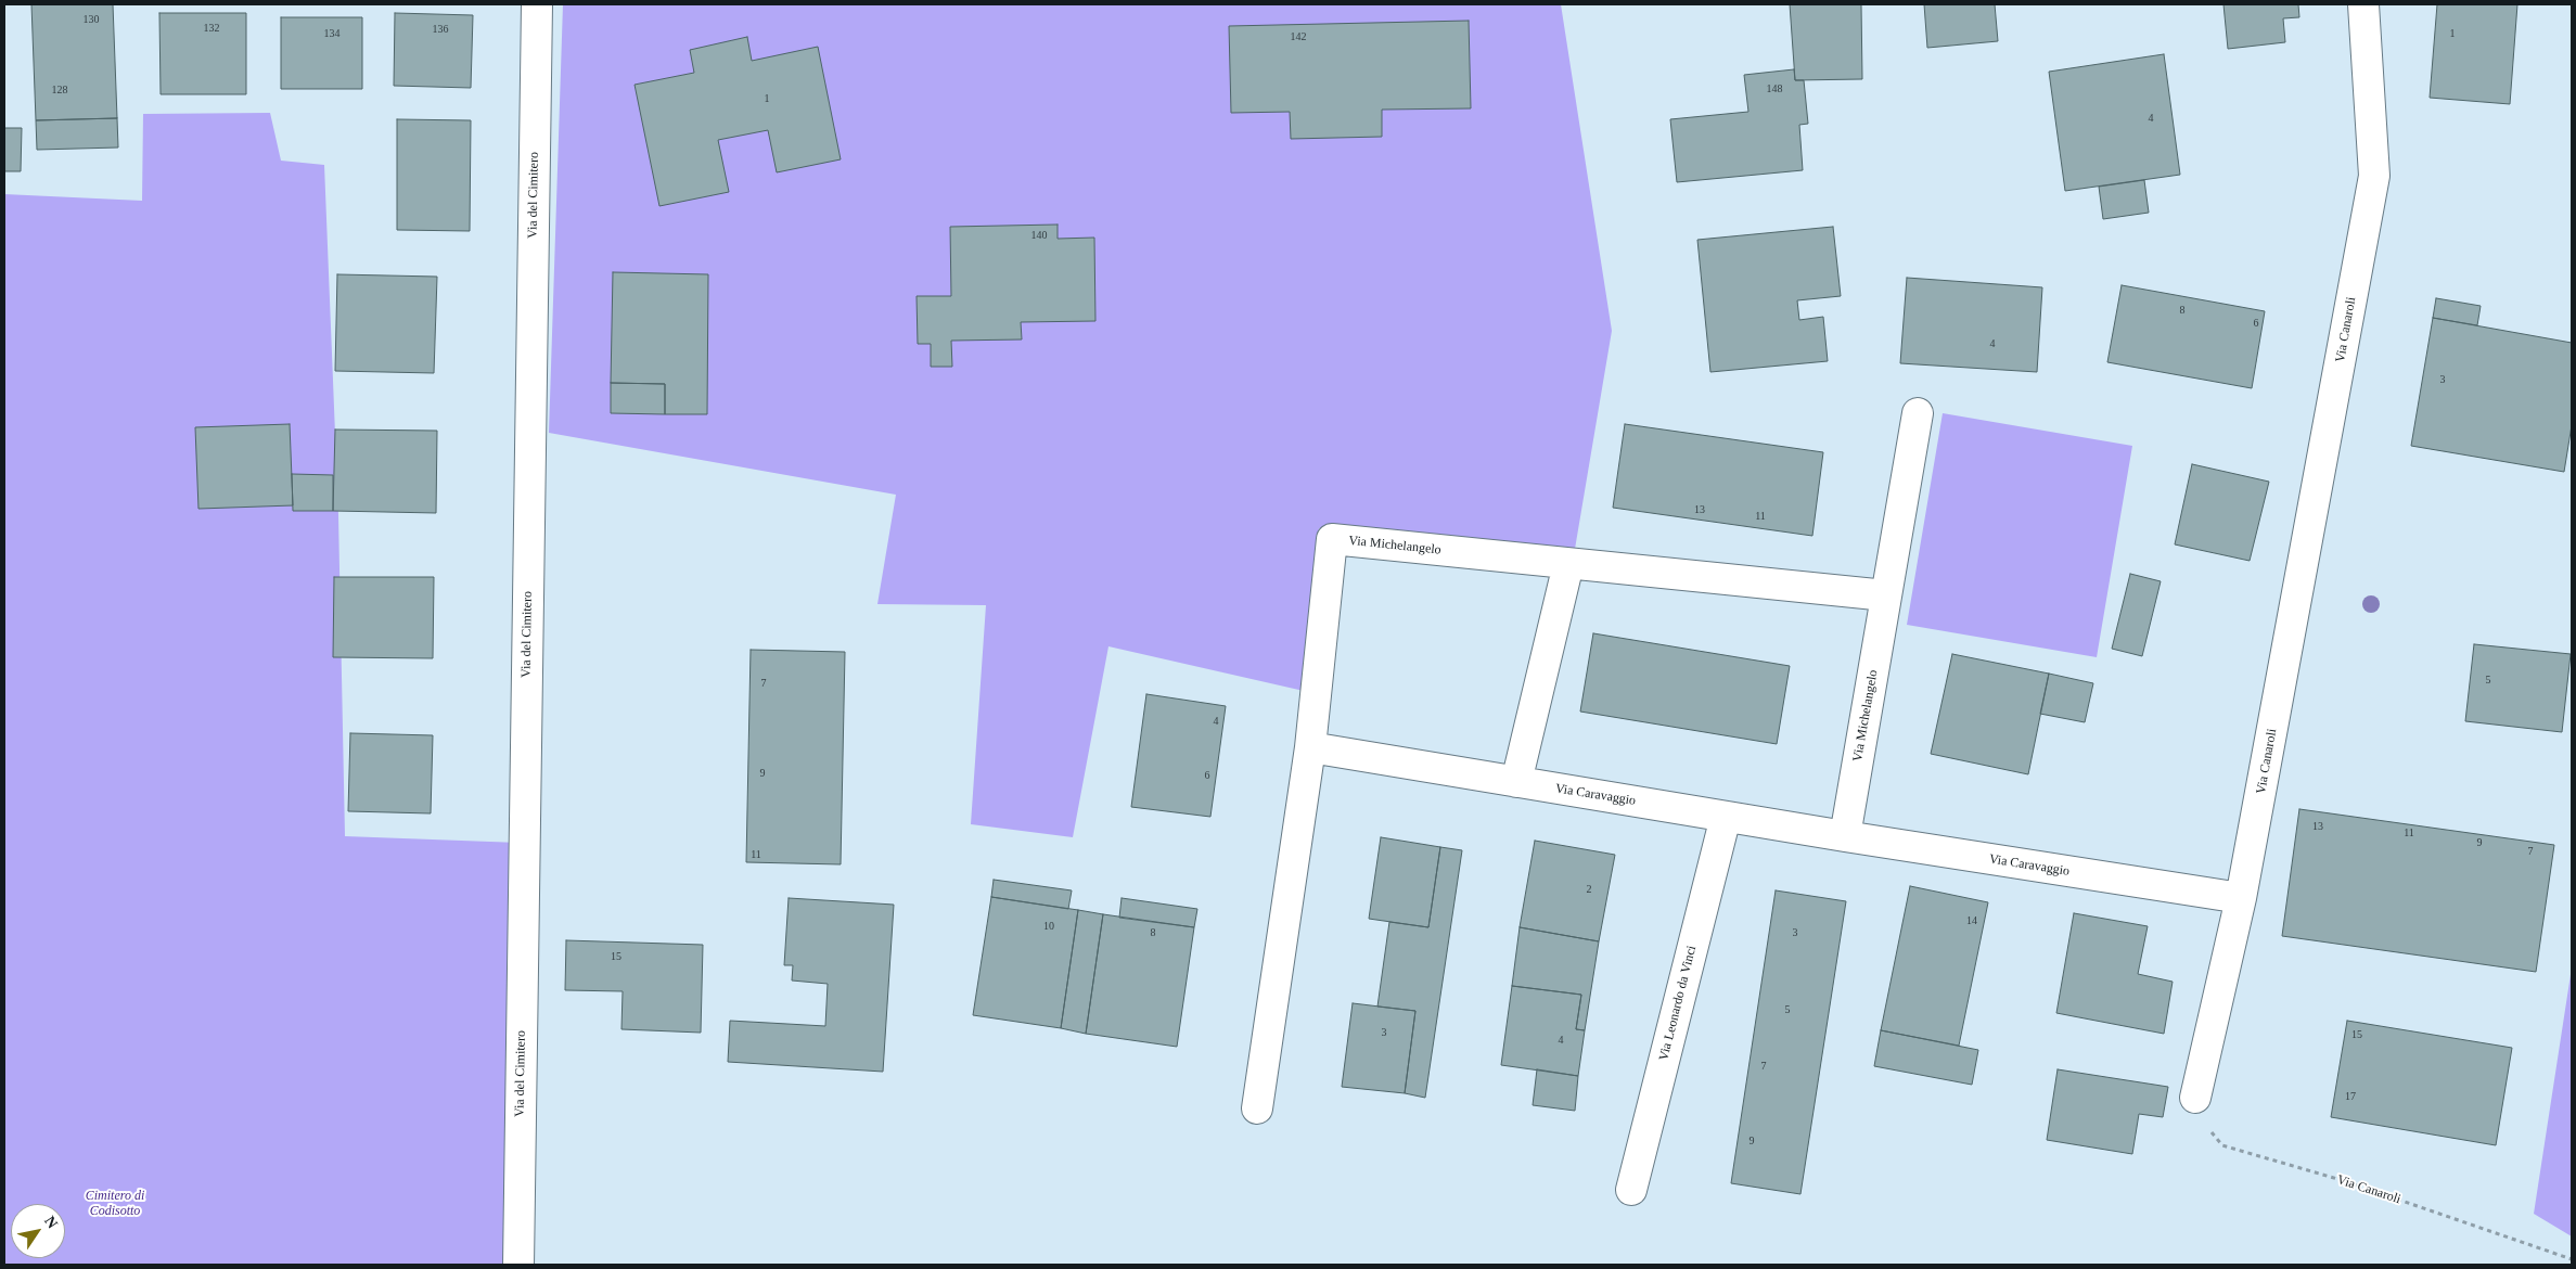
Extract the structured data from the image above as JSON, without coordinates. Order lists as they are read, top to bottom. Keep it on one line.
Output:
{"streets":{"street":["Via del Cimitero","Via Canaroli","Via Michelangelo","Via Caravaggio","Via Leonardo da Vinci"]},"crossings":[["Via Canaroli","Via Caravaggio"],["Via Michelangelo","Via Caravaggio"],["Via Caravaggio","Via Leonardo da Vinci"]],"parks":["Cimitero di Codisotto"],"house_numbers":["130","132","136","134","1","142","148","128","1","4","140","8","6","4","3","13","11","5","7","4","9","6","13","11","9","7","11","2","14","10","8","3","15","5","3","15","4","7","17","9"],"north":"top right"}
